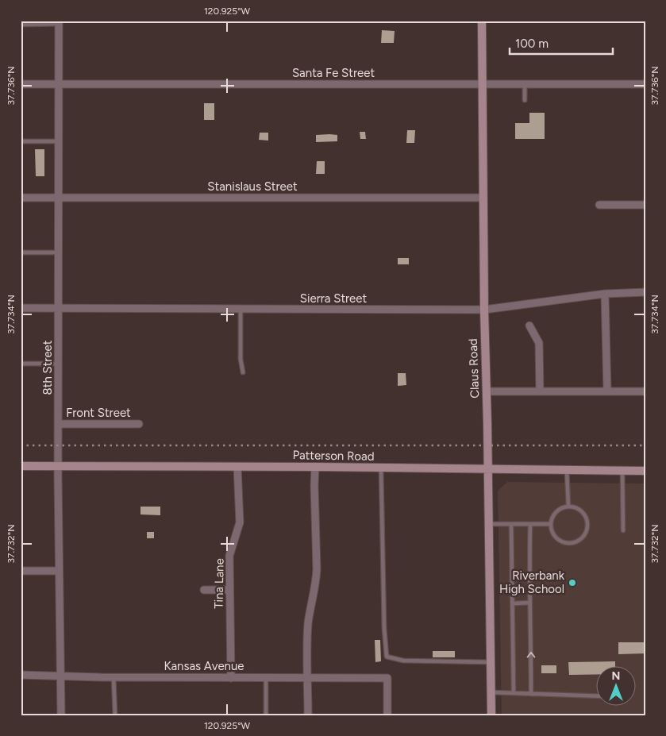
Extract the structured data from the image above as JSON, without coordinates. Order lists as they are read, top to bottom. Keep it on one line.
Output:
{"streets":{"main road":["Claus Road","Patterson Road"],"street":["Santa Fe Street","Stanislaus Street","Sierra Street","8th Street","Front Street","Tina Lane","Kansas Avenue"]},"crossings":[["Santa Fe Street","8th Street"],["Santa Fe Street","Claus Road"],["Stanislaus Street","8th Street"],["Stanislaus Street","Claus Road"],["Sierra Street","8th Street"],["Sierra Street","Claus Road"],["8th Street","Front Street"],["8th Street","Patterson Road"],["8th Street","Kansas Avenue"],["Claus Road","Patterson Road"],["Patterson Road","Tina Lane"],["Tina Lane","Kansas Avenue"]],"places":["Riverbank High School"],"scale_bar":"100 m","north":"top","coordinates":["120.925°W","37.736°N","37.734°N","37.732°N"]}
